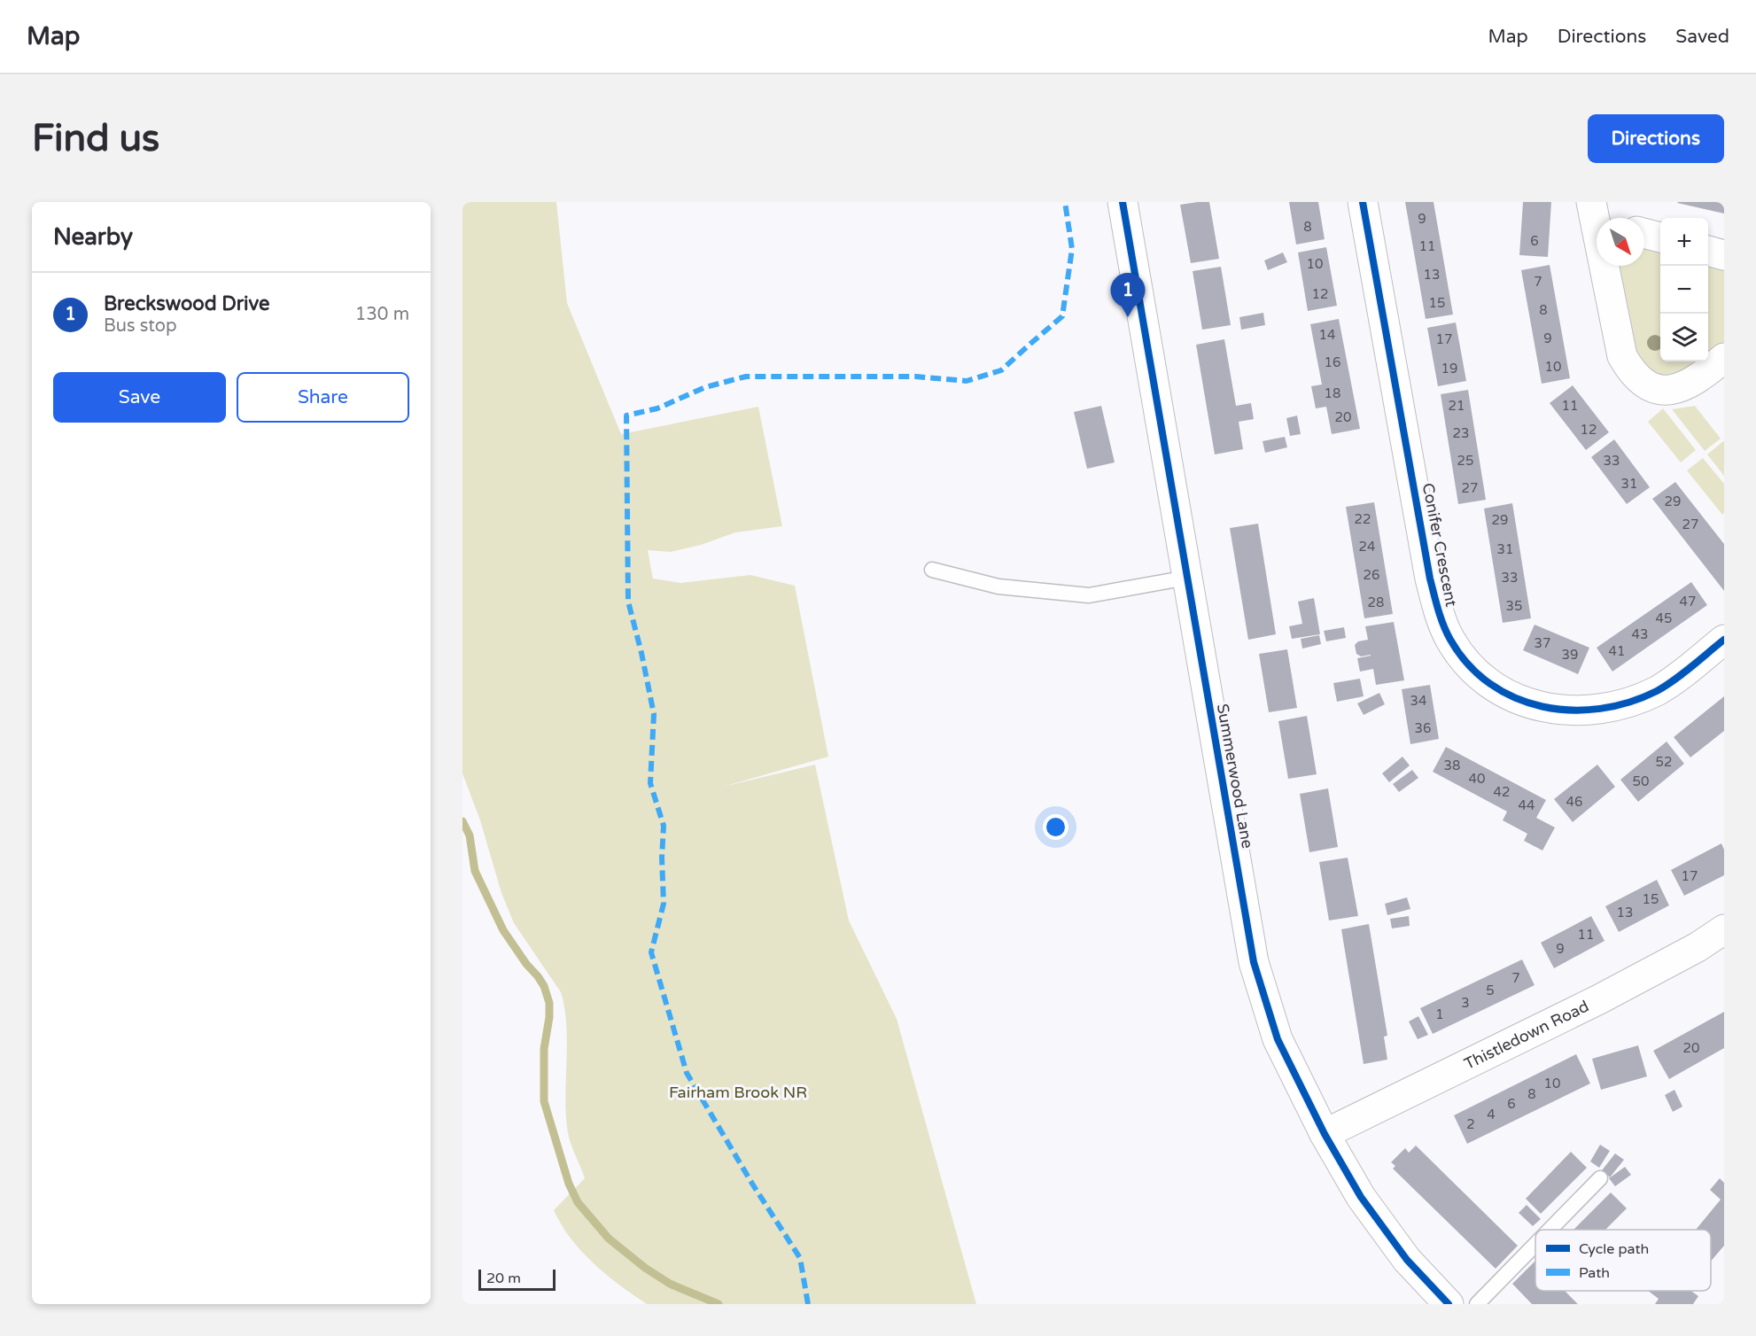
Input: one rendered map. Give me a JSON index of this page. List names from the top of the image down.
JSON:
{
  "streets": {
    "street": ["Conifer Crescent", "Summerwood Lane", "Thistledown Road"]
  },
  "crossings": [
    ["Summerwood Lane", "Thistledown Road"]
  ],
  "parks": ["Fairham Brook NR"],
  "house_numbers": [
    "9",
    "8",
    "6",
    "11",
    "10",
    "13",
    "7",
    "12",
    "15",
    "8",
    "14",
    "9",
    "17",
    "16",
    "10",
    "19",
    "18",
    "21",
    "11",
    "20",
    "12",
    "23",
    "25",
    "33",
    "31",
    "27",
    "29",
    "22",
    "29",
    "27",
    "24",
    "31",
    "26",
    "33",
    "47",
    "28",
    "35",
    "45",
    "43",
    "37",
    "41",
    "39",
    "34",
    "36",
    "52",
    "38",
    "40",
    "50",
    "42",
    "46",
    "44",
    "17",
    "15",
    "13",
    "11",
    "9",
    "7",
    "5",
    "3",
    "1",
    "20",
    "10",
    "8",
    "6",
    "4",
    "2"
  ],
  "legend": ["Cycle path", "Path"],
  "scale_bar": "20 m",
  "north": "bottom right",
  "page": {
    "header": "Map",
    "nav": ["Map", "Directions", "Saved"],
    "buttons": [
      "Directions",
      ["Save", "Share"]
    ],
    "title": "Find us",
    "heading": "Nearby",
    "map_buttons": ["+", "−"],
    "list": [
      {
        "mark": "1",
        "name": "Breckswood Drive",
        "note": "Bus stop",
        "value": "130 m"
      }
    ],
    "pins": "1",
    "scale": "20 m"
  }
}
